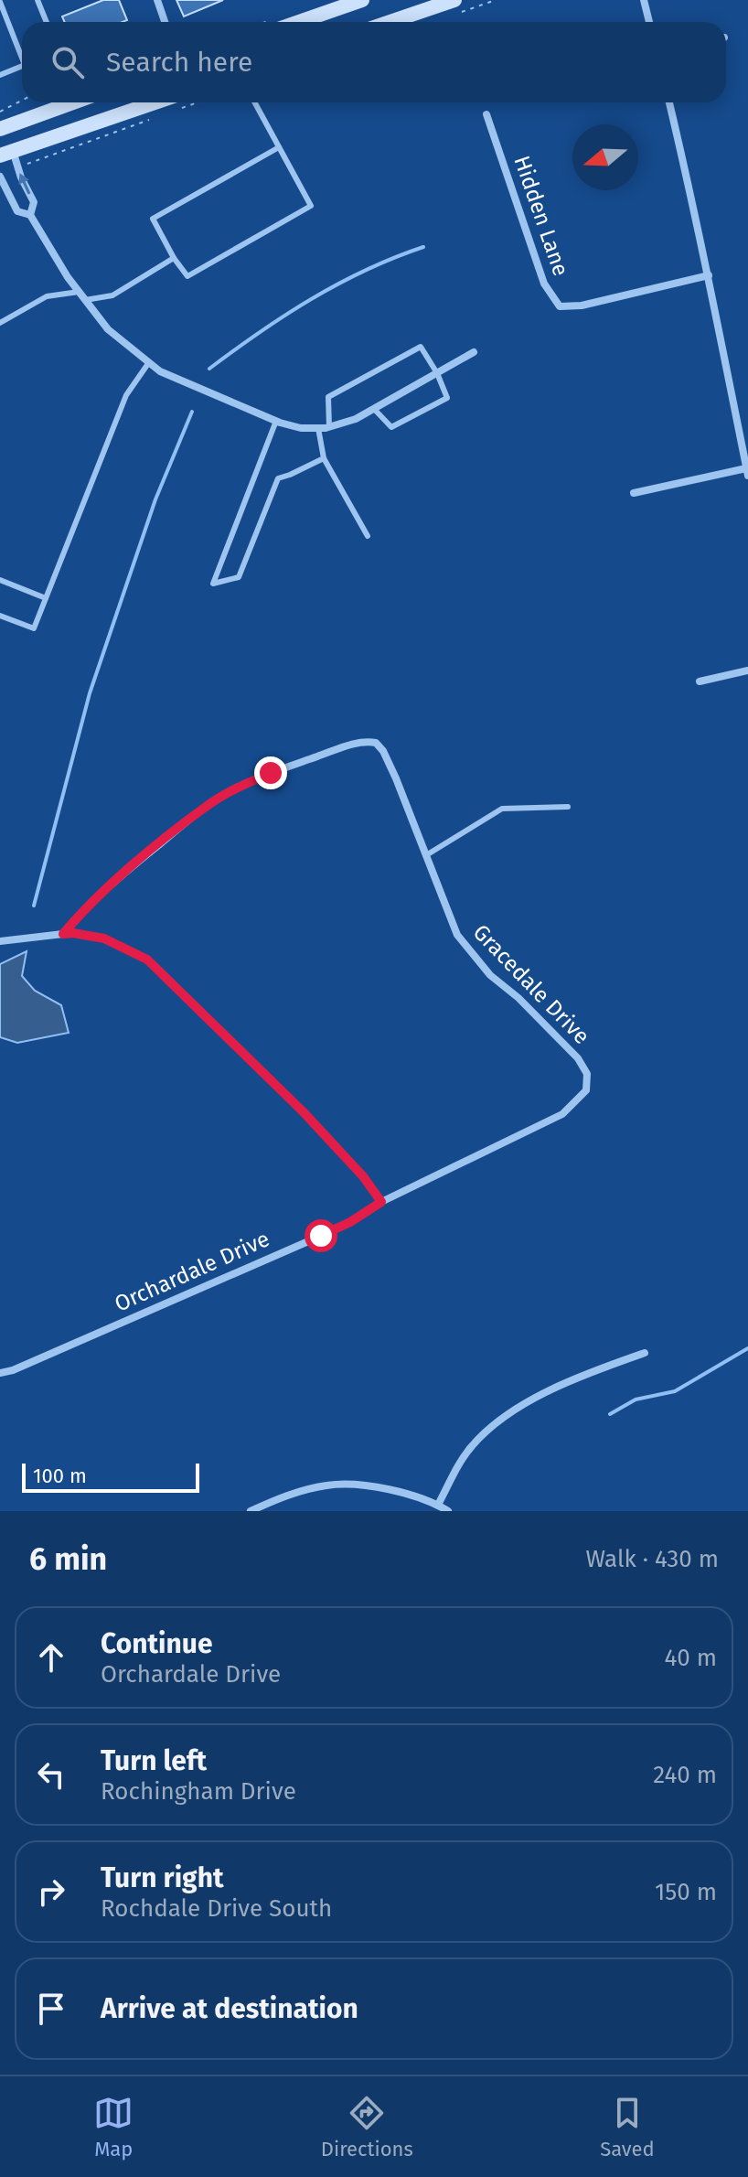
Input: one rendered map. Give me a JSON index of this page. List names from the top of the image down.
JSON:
{
  "streets": {
    "street": ["Hidden Lane", "Gracedale Drive", "Orchardale Drive"]
  },
  "crossings": [
    ["Gracedale Drive", "Orchardale Drive"]
  ],
  "scale_bar": "100 m",
  "north": "left",
  "page": {
    "search": "Search here",
    "scale": "100 m",
    "heading": ["6 min", "Walk · 430 m"],
    "list": [
      ["Continue", "Orchardale Drive", "40 m"],
      ["Turn left", "Rochingham Drive", "240 m"],
      ["Turn right", "Rochdale Drive South", "150 m"],
      "Arrive at destination"
    ],
    "nav": ["Map", "Directions", "Saved"]
  }
}
